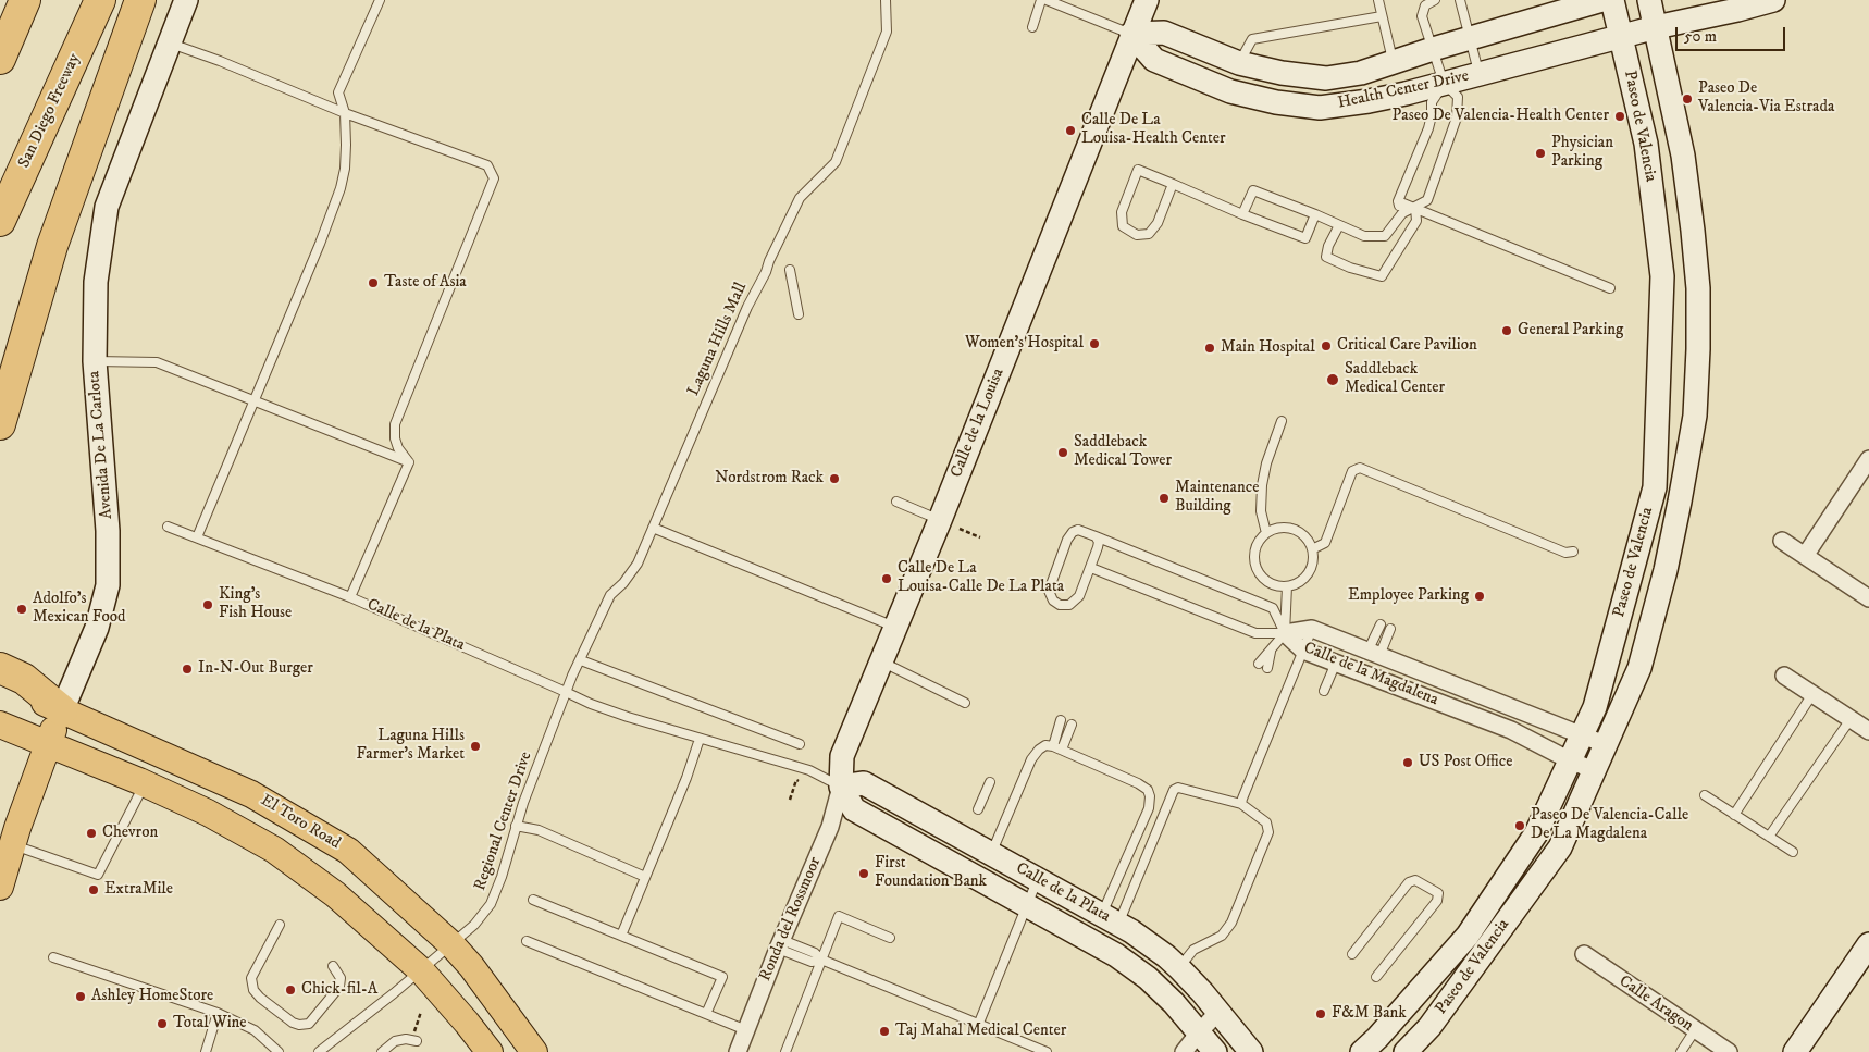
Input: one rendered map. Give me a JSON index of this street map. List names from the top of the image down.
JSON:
{
  "streets": {
    "highway": ["San Diego Freeway"],
    "main road": ["Avenida De La Carlota", "El Toro Road"],
    "street": [
      "Health Center Drive",
      "Paseo de Valencia",
      "Calle de la Louisa",
      "Calle de la Plata",
      "Calle de la Magdalena",
      "Ronda del Rossmoor",
      "Calle Aragon"
    ],
    "lane": ["Laguna Hills Mall", "Regional Center Drive"]
  },
  "crossings": [
    ["Health Center Drive", "Paseo de Valencia"],
    ["Health Center Drive", "Calle de la Louisa"],
    ["Paseo de Valencia", "Calle de la Magdalena"],
    ["Laguna Hills Mall", "Calle de la Plata"],
    ["Laguna Hills Mall", "Regional Center Drive"],
    ["Calle de la Louisa", "Calle de la Plata"],
    ["Calle de la Louisa", "Ronda del Rossmoor"],
    ["Avenida De La Carlota", "El Toro Road"],
    ["Calle de la Plata", "Regional Center Drive"],
    ["Calle de la Plata", "Ronda del Rossmoor"],
    ["Regional Center Drive", "El Toro Road"]
  ],
  "places": [
    "Paseo De Valencia-Via Estrada",
    "Paseo De Valencia-Health Center",
    "Calle De La Louisa-Health Center",
    "Physician Parking",
    "Taste of Asia",
    "General Parking",
    "Women's Hospital",
    "Critical Care Pavilion",
    "Main Hospital",
    "Saddleback Medical Center",
    "Saddleback Medical Tower",
    "Nordstrom Rack",
    "Maintenance Building",
    "Calle De La Louisa-Calle De La Plata",
    "Employee Parking",
    "King's Fish House",
    "Adolfo's Mexican Food",
    "In-N-Out Burger",
    "Laguna Hills Farmer's Market",
    "US Post Office",
    "Paseo De Valencia-Calle De La Magdalena",
    "Chevron",
    "First Foundation Bank",
    "ExtraMile",
    "Chick-fil-A",
    "Ashley HomeStore",
    "F&M Bank",
    "Total Wine",
    "Taj Mahal Medical Center"
  ],
  "scale_bar": "50 m"
}
